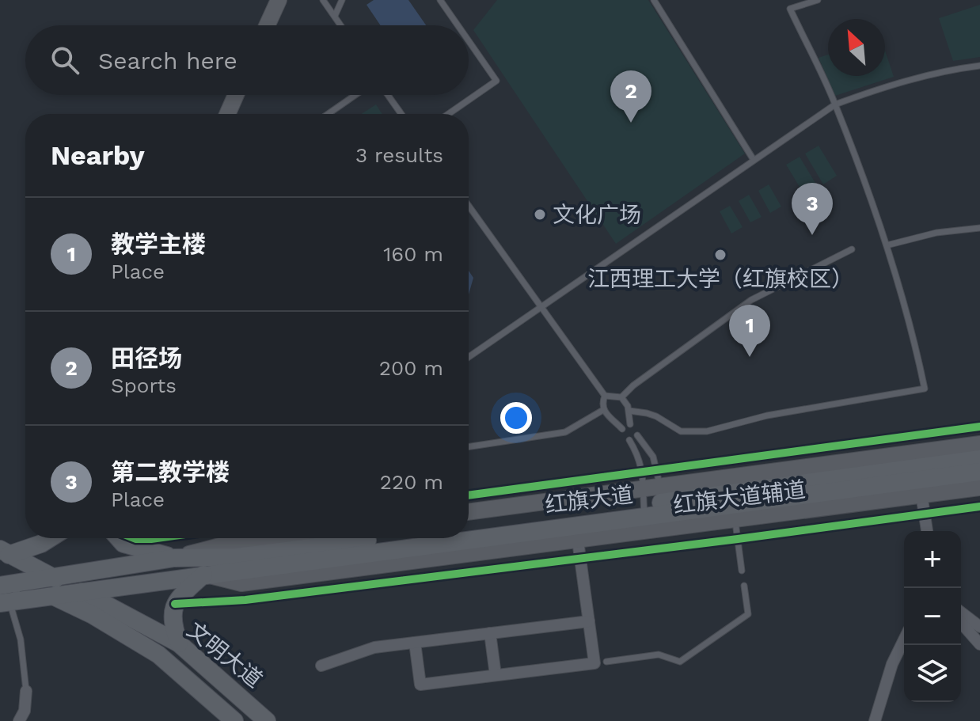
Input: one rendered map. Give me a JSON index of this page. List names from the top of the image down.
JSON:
{
  "streets": {
    "main road": ["红旗大道辅道", "红旗大道", "文明大道"]
  },
  "crossings": [
    ["红旗大道辅道", "红旗大道"],
    ["红旗大道", "文明大道"]
  ],
  "places": ["文化广场", "江西理工大学（红旗校区）"],
  "north": "top left",
  "page": {
    "search": "Search here",
    "pins": ["2", "3", "1"],
    "heading": ["Nearby", "3 results"],
    "list": [
      {
        "mark": "1",
        "name": "教学主楼",
        "note": "Place",
        "value": "160 m"
      },
      {
        "mark": "2",
        "name": "田径场",
        "note": "Sports",
        "value": "200 m"
      },
      {
        "mark": "3",
        "name": "第二教学楼",
        "note": "Place",
        "value": "220 m"
      }
    ],
    "map_buttons": ["+", "−"]
  }
}
